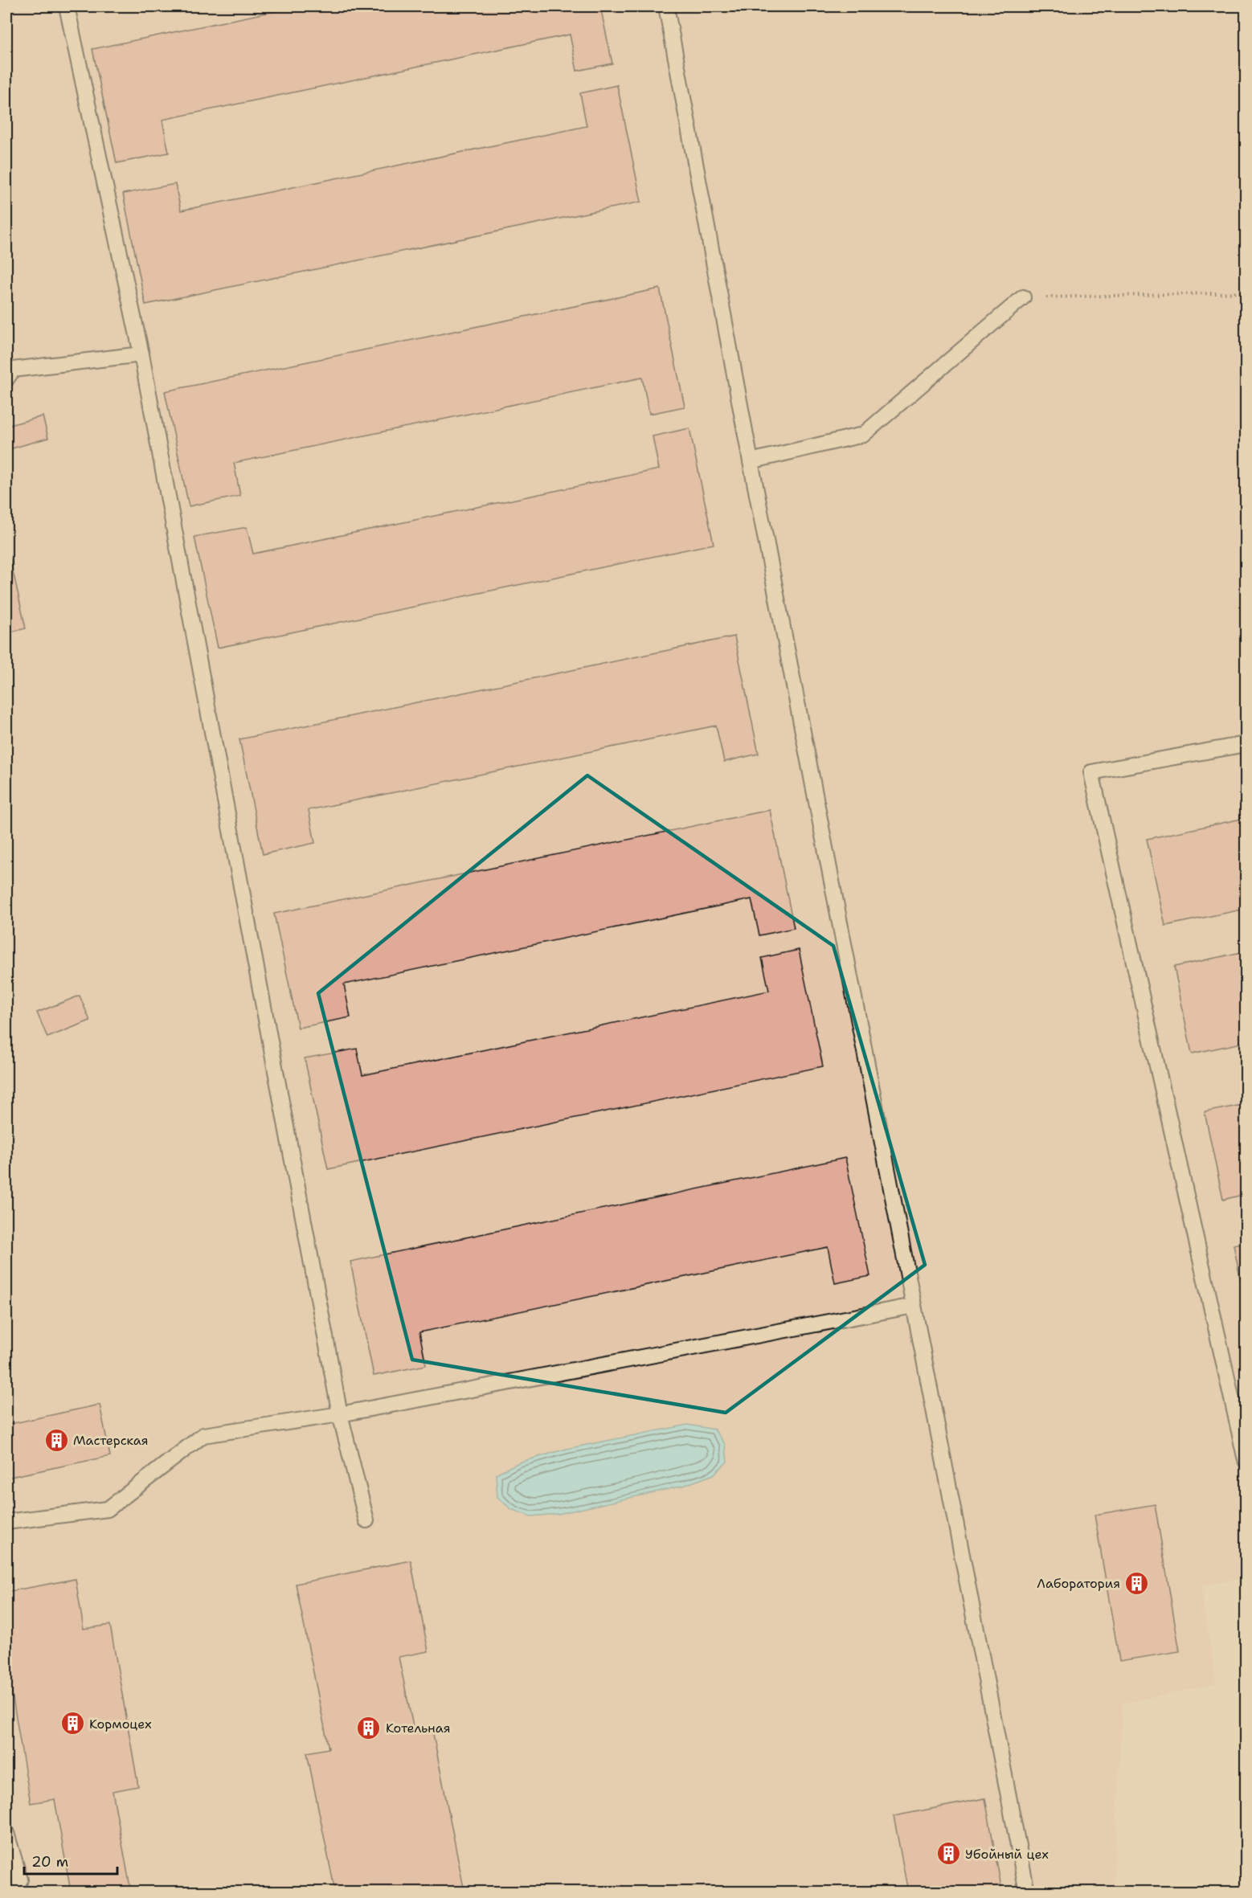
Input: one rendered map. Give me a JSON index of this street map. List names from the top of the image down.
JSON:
{
  "places": {
    "building": [
      "Мастерская",
      "Лаборатория",
      "Кормоцех",
      "Котельная",
      "Убойный цех"
    ]
  },
  "scale_bar": "20 m"
}
